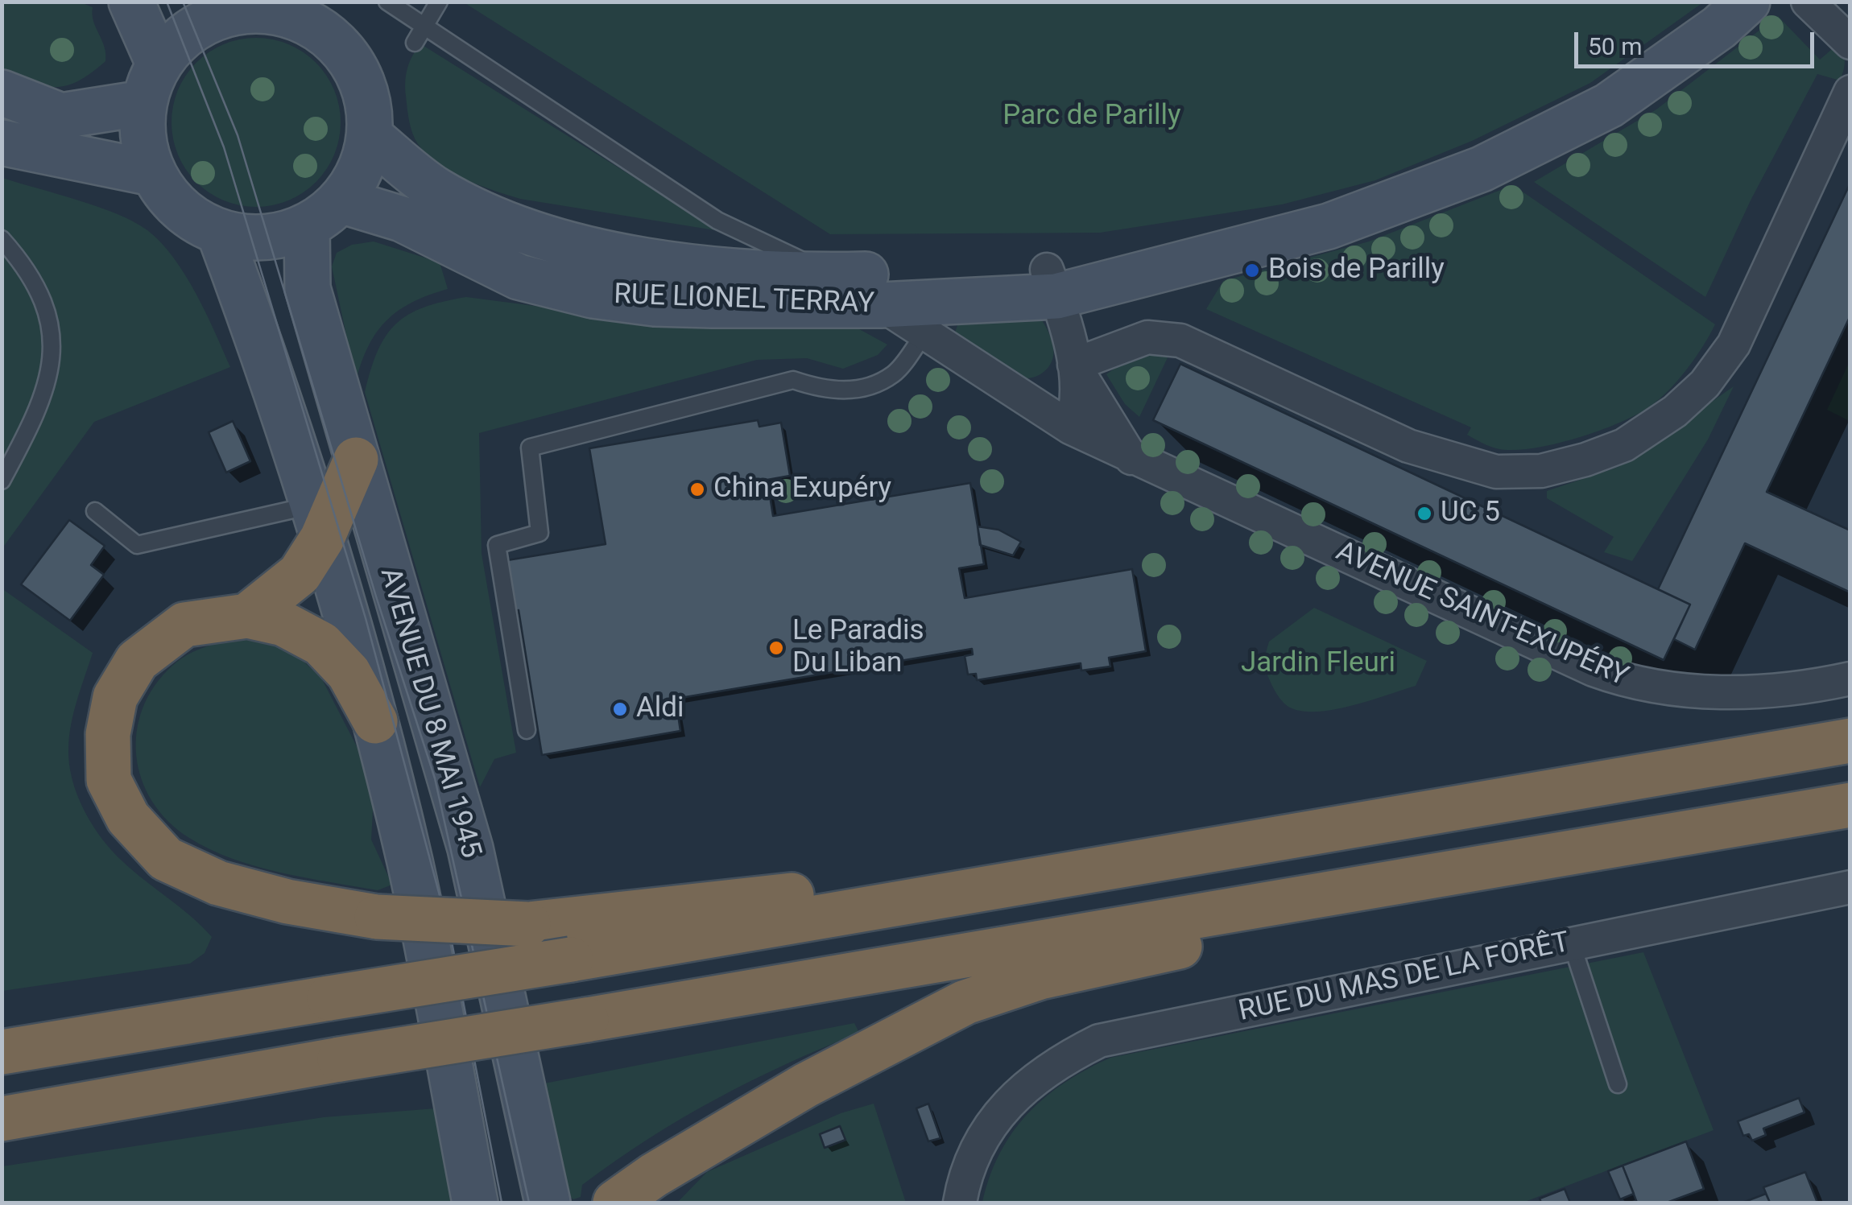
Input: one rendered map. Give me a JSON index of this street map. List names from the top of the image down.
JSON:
{
  "streets": {
    "main road": ["RUE LIONEL TERRAY", "AVENUE DU 8 MAI 1945"],
    "street": ["AVENUE SAINT-EXUPÉRY", "RUE DU MAS DE LA FORÊT"]
  },
  "crossings": [
    ["RUE LIONEL TERRAY", "AVENUE SAINT-EXUPÉRY"],
    ["RUE LIONEL TERRAY", "AVENUE DU 8 MAI 1945"]
  ],
  "parks": ["Parc de Parilly", "Jardin Fleuri"],
  "places": [
    "Bois de Parilly",
    "China Exupéry",
    "UC 5",
    "Le Paradis Du Liban",
    "Aldi"
  ],
  "scale_bar": "50 m"
}
